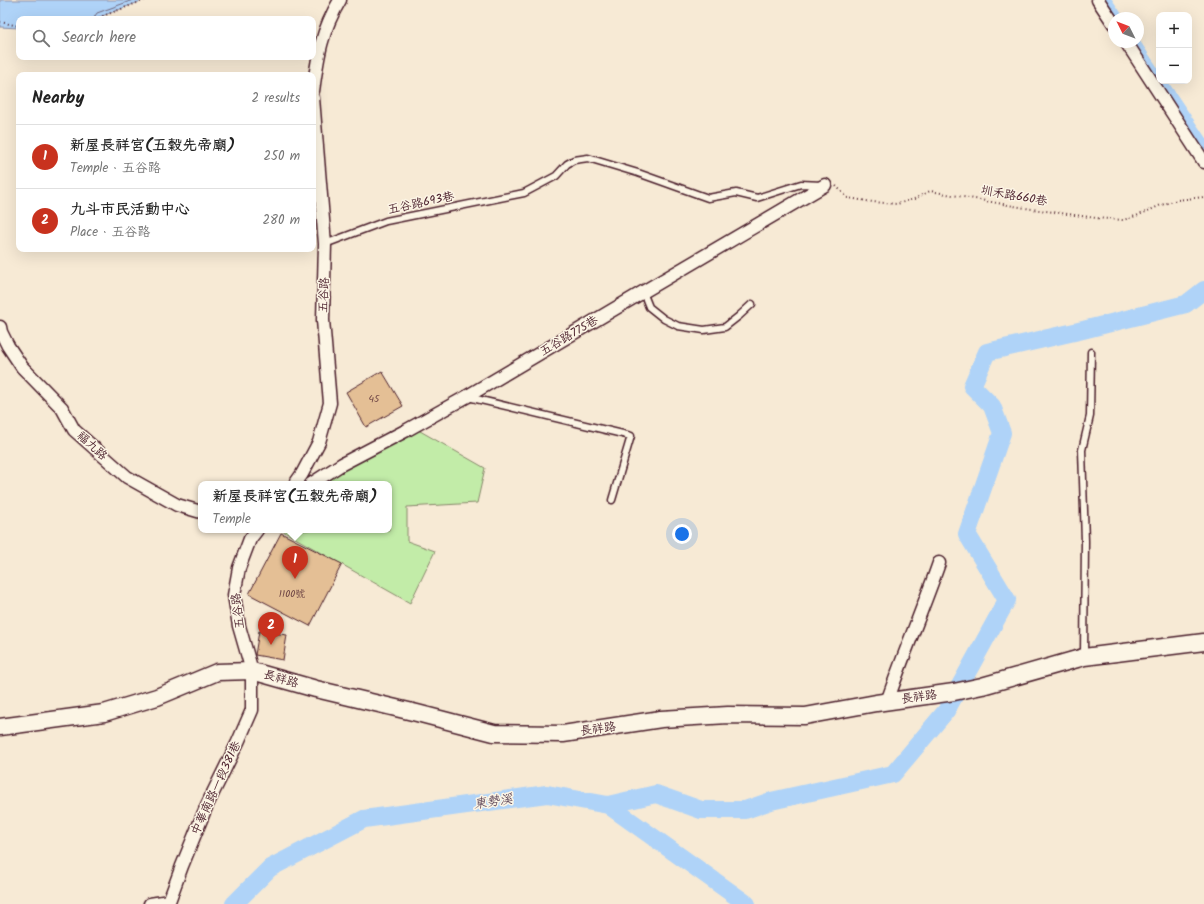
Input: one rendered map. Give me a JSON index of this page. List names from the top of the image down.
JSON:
{
  "streets": {
    "street": [
      "五谷路",
      "五谷路775巷",
      "福九路",
      "長祥路",
      "中華南路一段381巷"
    ],
    "lane": ["五谷路693巷"],
    "path": ["圳禾路660巷"]
  },
  "crossings": [
    ["圳禾路660巷", "五谷路693巷"],
    ["圳禾路660巷", "五谷路775巷"],
    ["五谷路693巷", "五谷路"],
    ["五谷路693巷", "五谷路775巷"],
    ["五谷路", "長祥路"],
    ["五谷路", "中華南路一段381巷"],
    ["長祥路", "中華南路一段381巷"]
  ],
  "water": ["東勢溪"],
  "house_numbers": ["45", "1100號"],
  "north": "top left",
  "page": {
    "map_buttons": ["+", "−"],
    "search": "Search here",
    "heading": ["Nearby", "2 results"],
    "list": [
      {
        "mark": "1",
        "name": "新屋長祥宮(五穀先帝廟)",
        "note": "Temple · 五谷路",
        "value": "250 m"
      },
      {
        "mark": "2",
        "name": "九斗市民活動中心",
        "note": "Place · 五谷路",
        "value": "280 m"
      }
    ],
    "popup": ["新屋長祥宮(五穀先帝廟)", "Temple"],
    "pins": ["1", "2"]
  }
}
